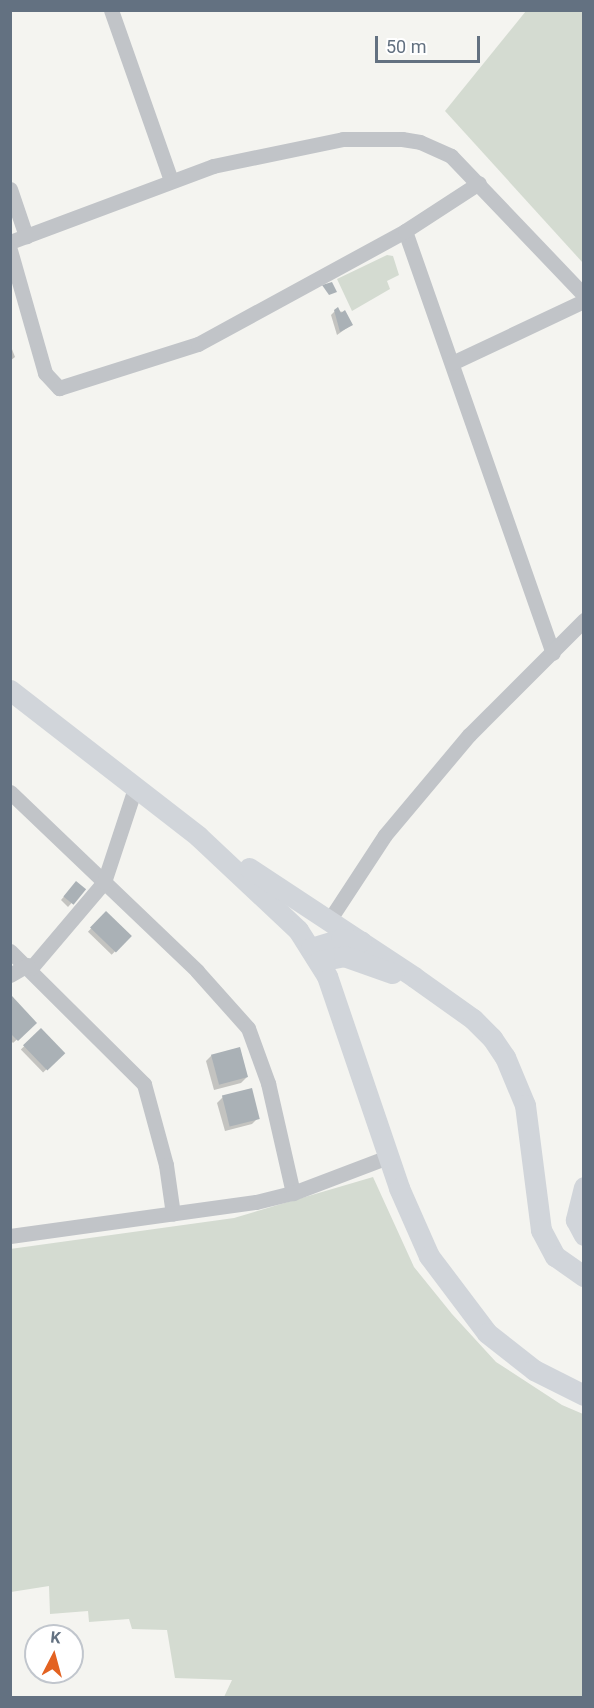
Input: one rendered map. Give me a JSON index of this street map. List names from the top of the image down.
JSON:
{
  "scale_bar": "50 m",
  "north": "top"
}
